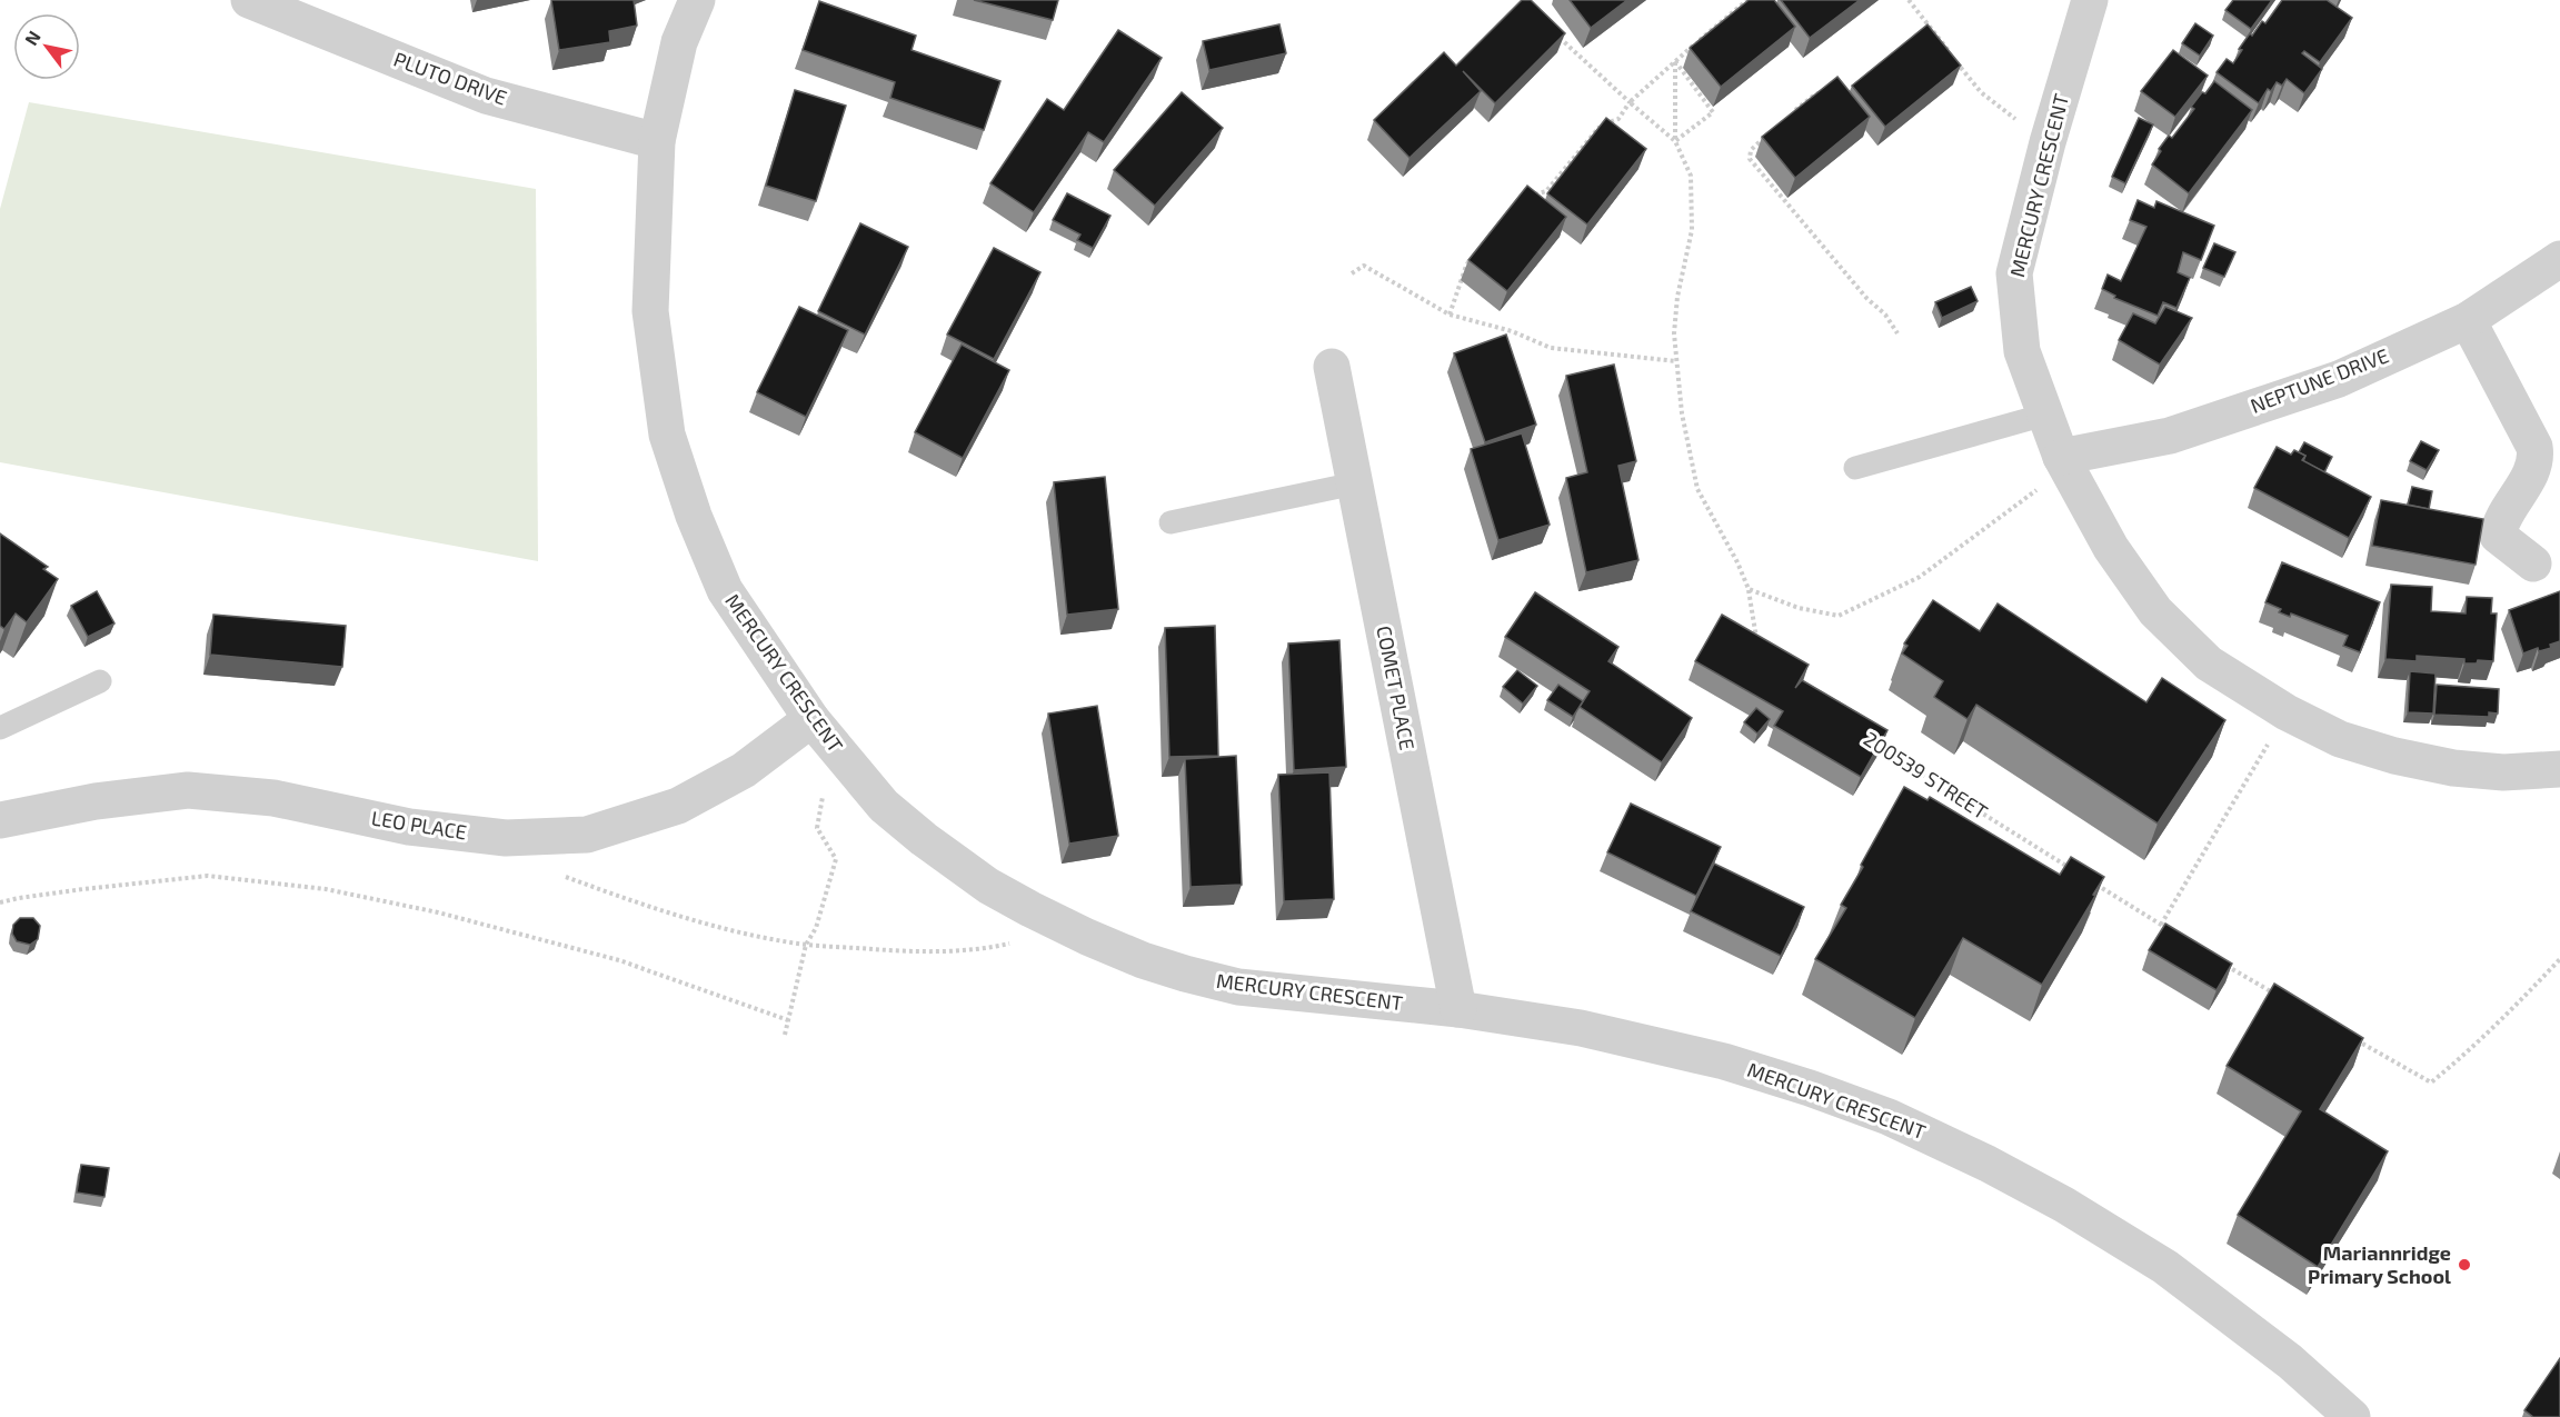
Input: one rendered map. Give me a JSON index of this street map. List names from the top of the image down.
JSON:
{
  "streets": {
    "street": [
      "PLUTO DRIVE",
      "MERCURY CRESCENT",
      "NEPTUNE DRIVE",
      "COMET PLACE",
      "LEO PLACE"
    ],
    "path": ["200539 STREET"]
  },
  "crossings": [
    ["PLUTO DRIVE", "MERCURY CRESCENT"],
    ["MERCURY CRESCENT", "NEPTUNE DRIVE"],
    ["MERCURY CRESCENT", "COMET PLACE"],
    ["MERCURY CRESCENT", "LEO PLACE"]
  ],
  "places": ["Mariannridge Primary School"],
  "north": "top left"
}
